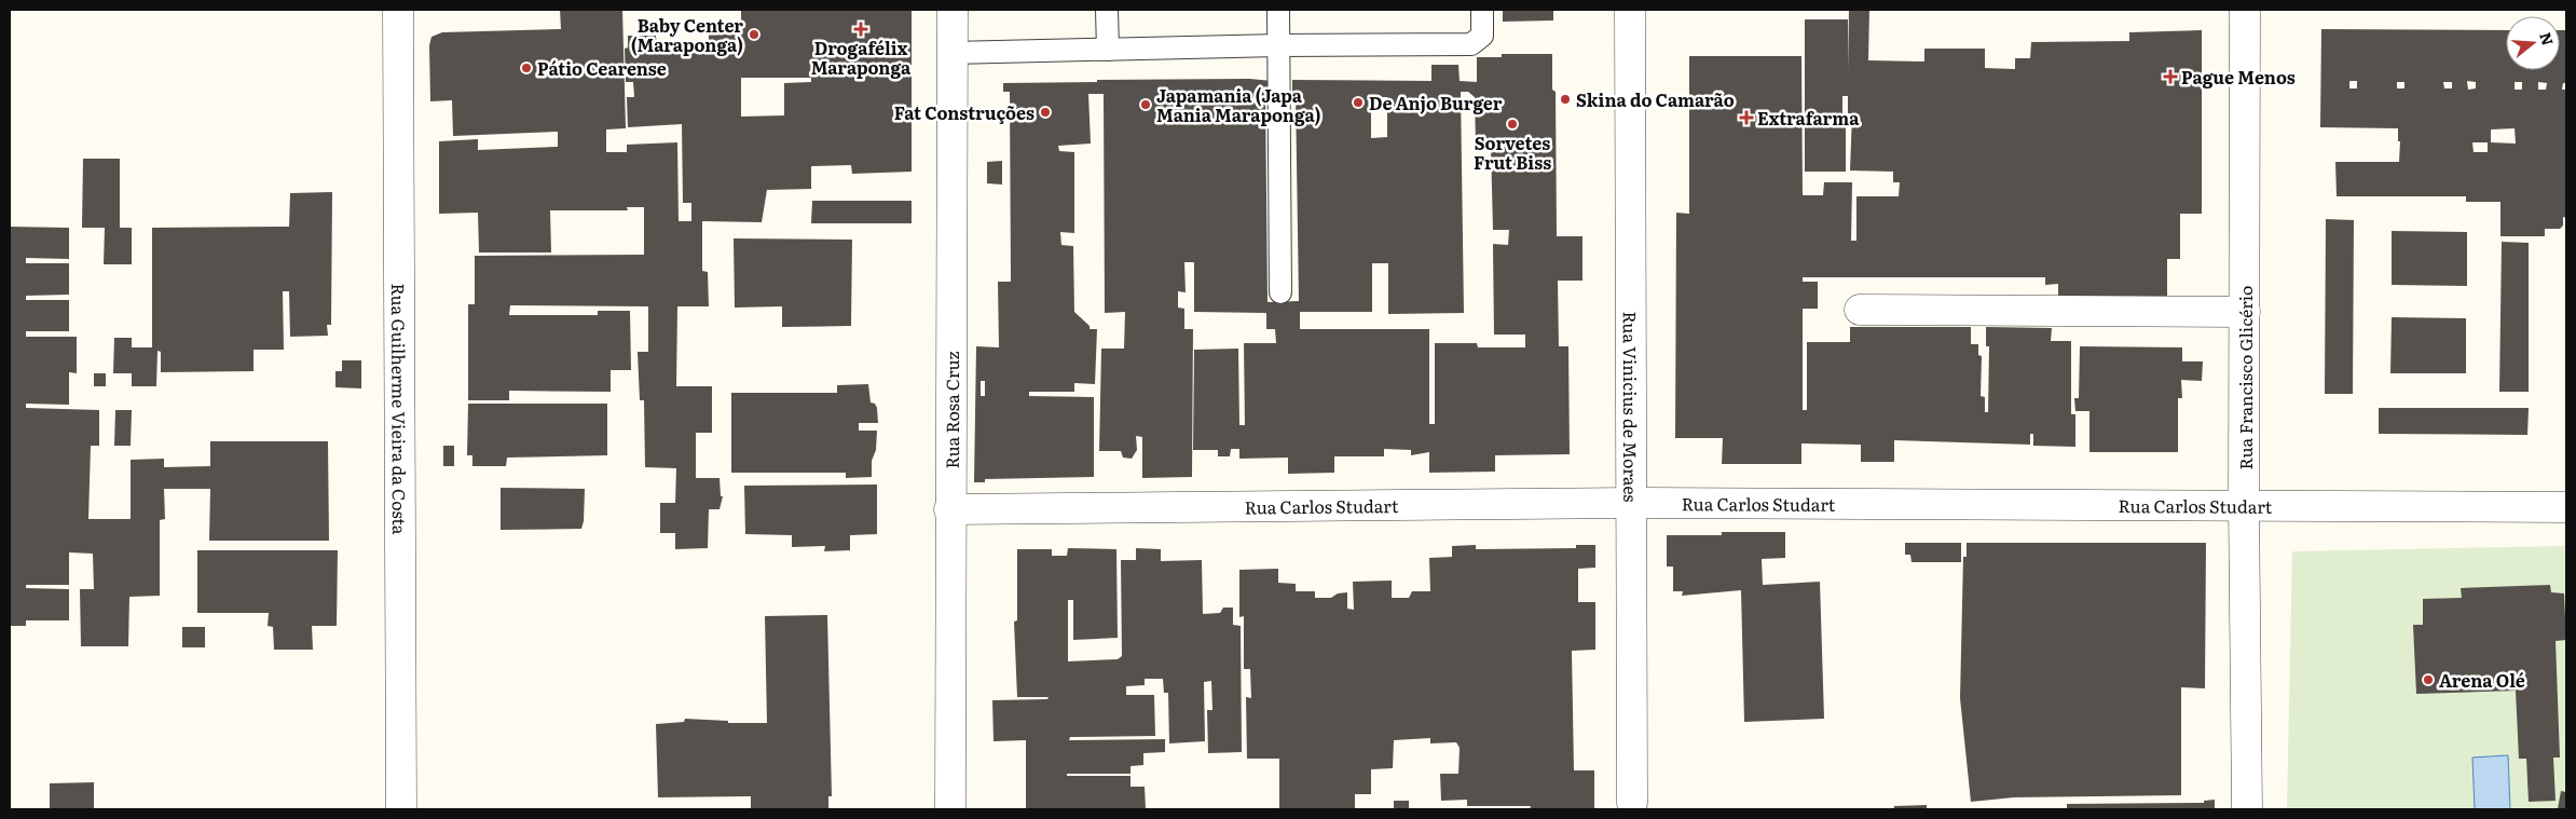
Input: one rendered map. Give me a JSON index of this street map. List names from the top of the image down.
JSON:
{
  "streets": {
    "street": [
      "Rua Francisco Glicério",
      "Rua Vinicius de Moraes",
      "Rua Rosa Cruz",
      "Rua Guilherme Vieira da Costa",
      "Rua Carlos Studart"
    ]
  },
  "crossings": [
    ["Rua Francisco Glicério", "Rua Carlos Studart"],
    ["Rua Vinicius de Moraes", "Rua Carlos Studart"],
    ["Rua Rosa Cruz", "Rua Carlos Studart"]
  ],
  "places": {
    "health": ["Drogafélix Maraponga", "Pague Menos", "Extrafarma"],
    "other": [
      "Baby Center (Maraponga)",
      "Pátio Cearense",
      "Skina do Camarão",
      "De Anjo Burger",
      "Japamania (Japa Mania Maraponga)",
      "Fat Construções",
      "Sorvetes Frut Biss",
      "Arena Olé"
    ]
  },
  "north": "right"
}
